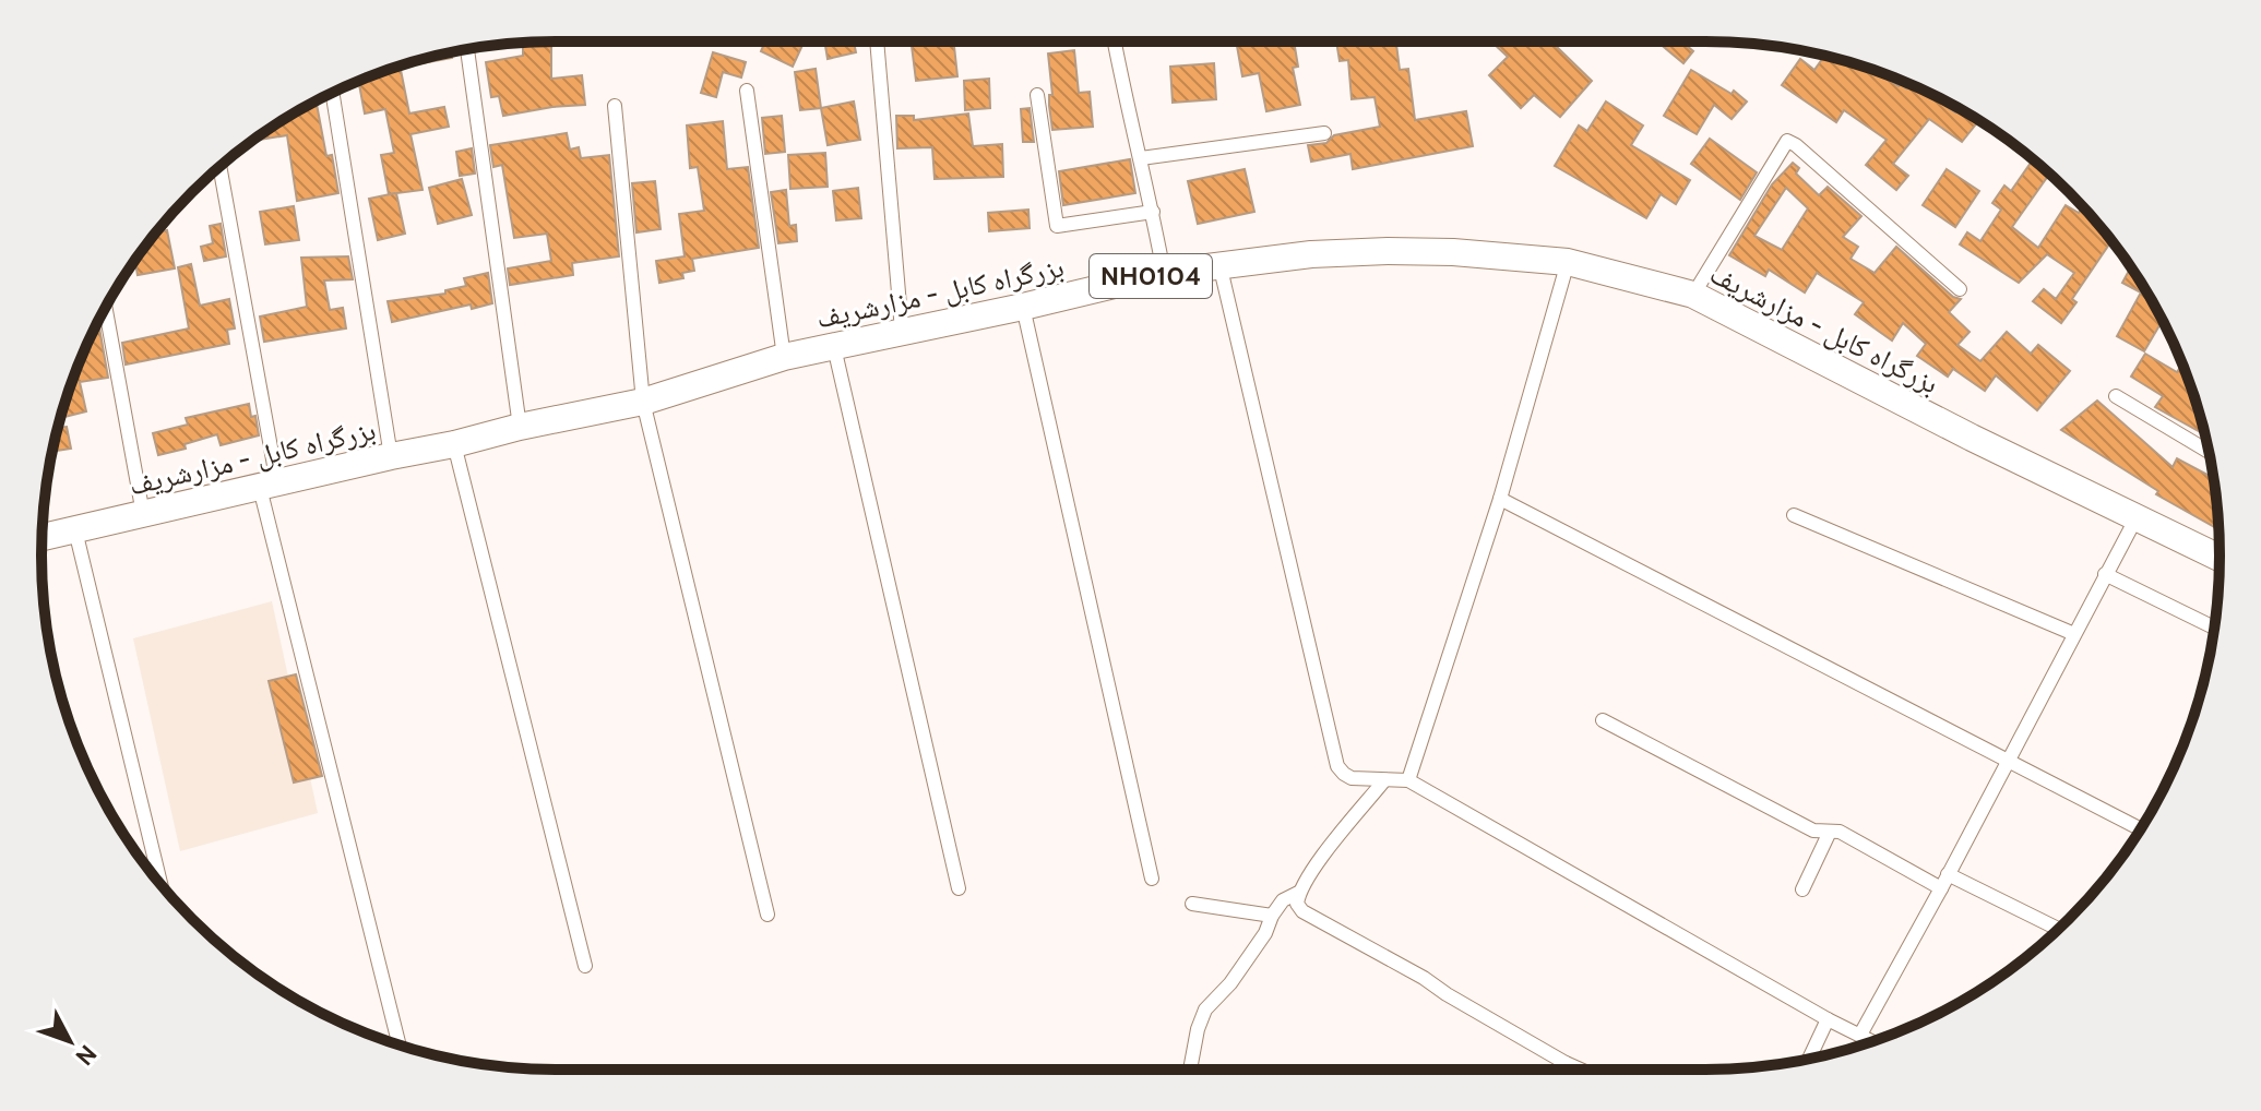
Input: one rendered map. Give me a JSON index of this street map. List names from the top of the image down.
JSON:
{
  "streets": {
    "highway": ["NH0104", "بزرگراه کابل - مزارشریف"]
  },
  "north": "bottom right"
}
